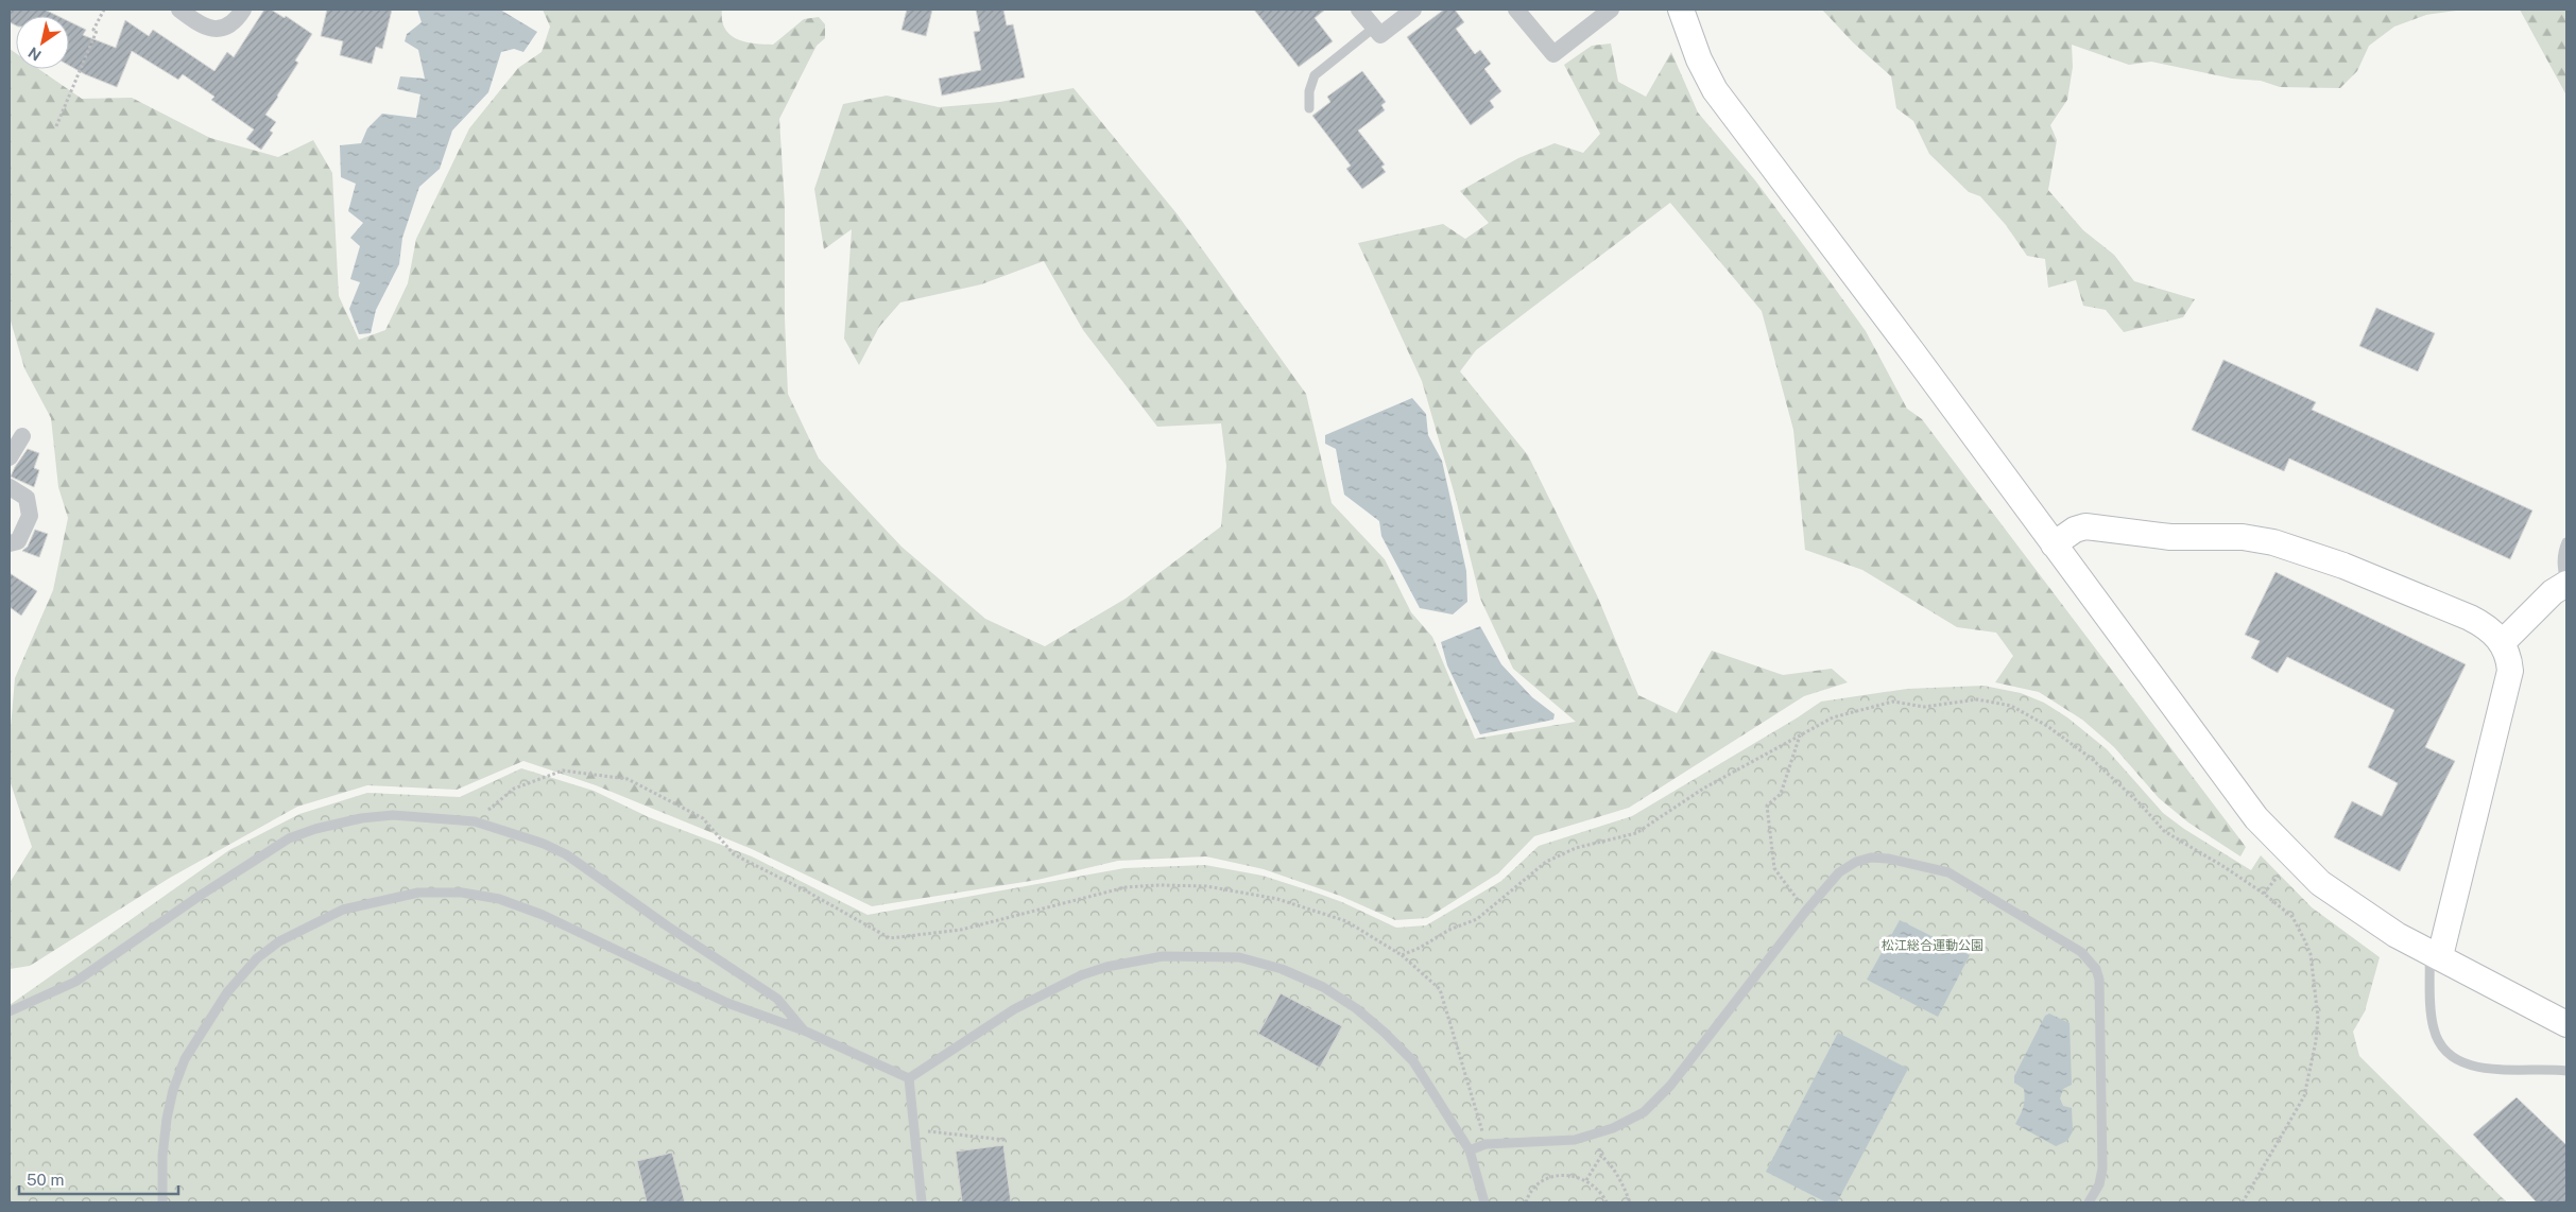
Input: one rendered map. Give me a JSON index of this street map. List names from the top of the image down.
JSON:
{
  "parks": ["松江総合運動公園"],
  "scale_bar": "50 m",
  "north": "bottom left"
}
